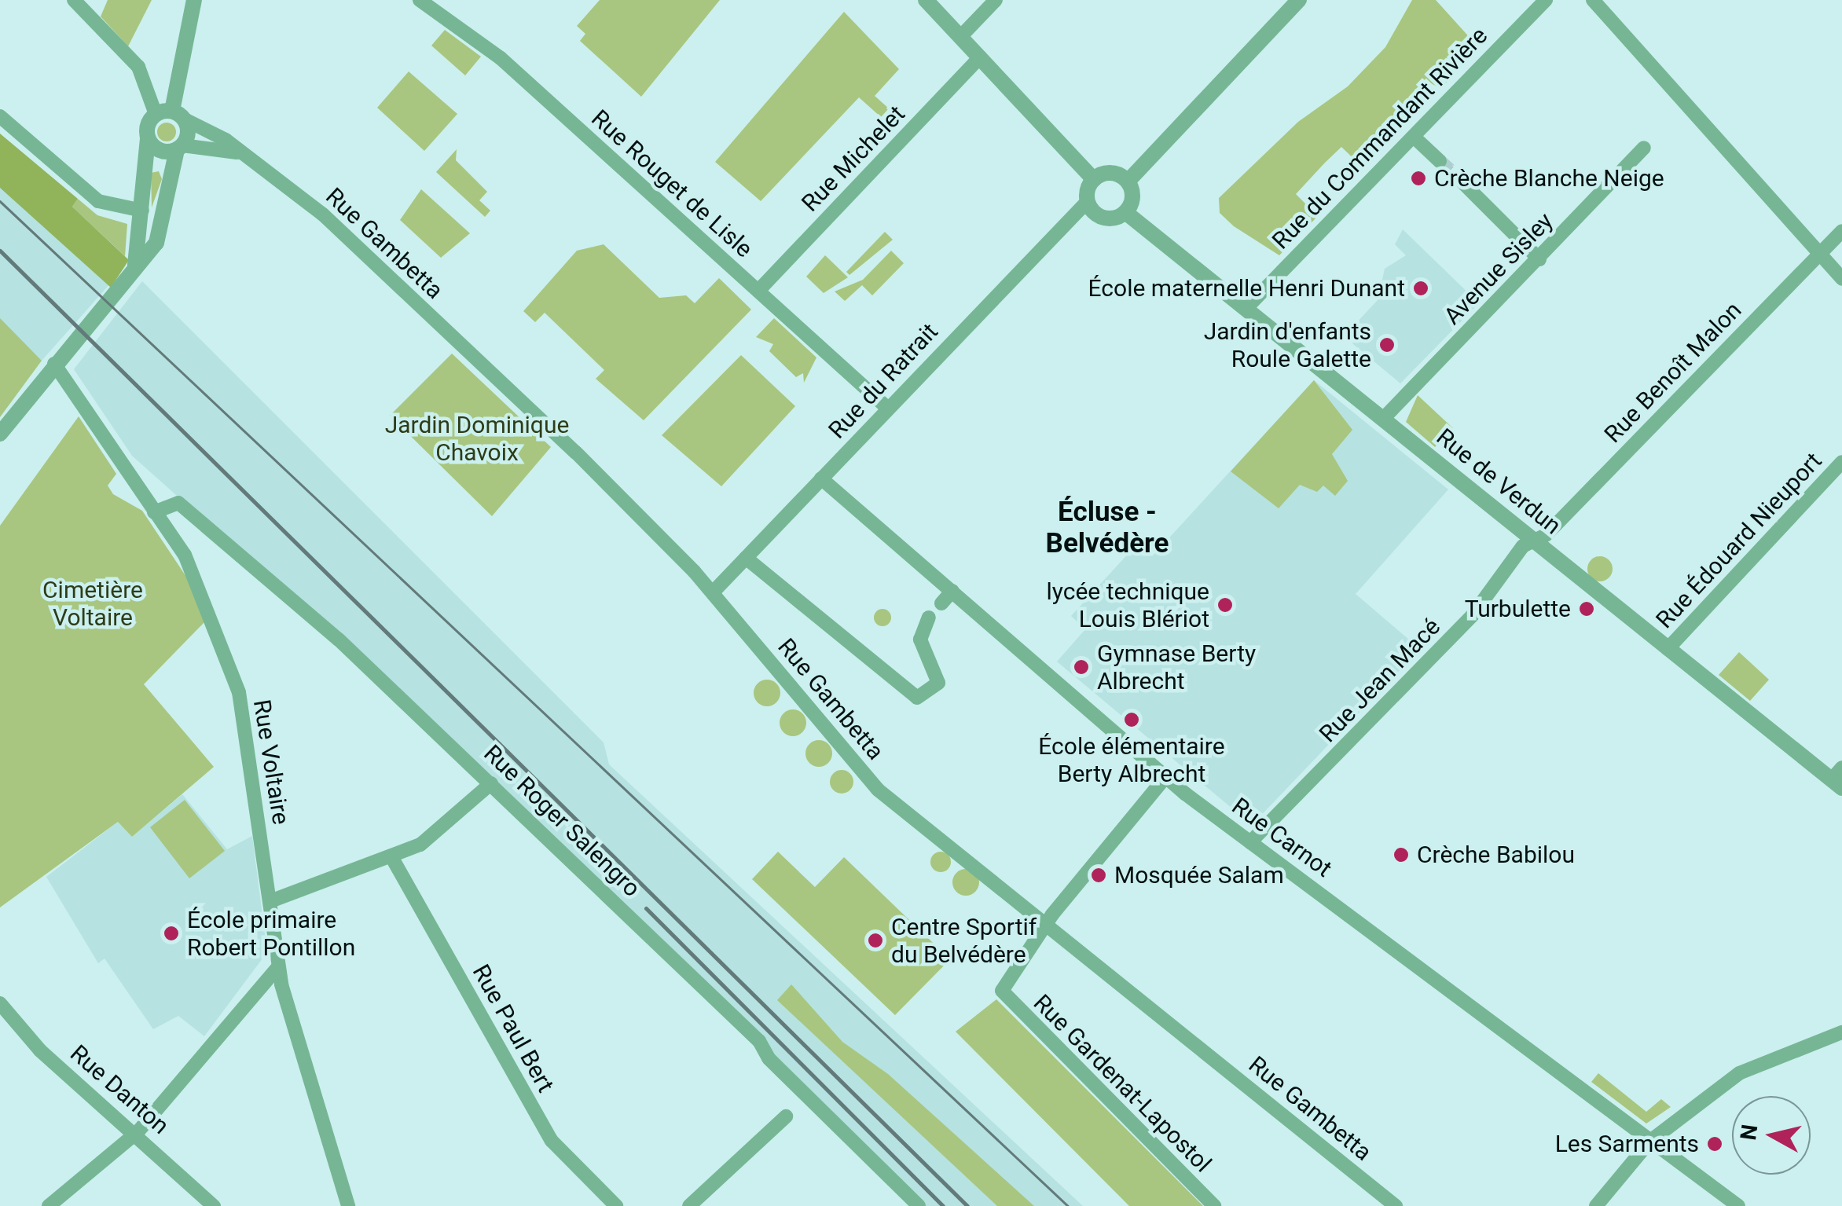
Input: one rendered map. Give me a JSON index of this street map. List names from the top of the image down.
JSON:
{
  "streets": {
    "street": [
      "Rue du Commandant Rivière",
      "Rue Michelet",
      "Rue Rouget de Lisle",
      "Rue Gambetta",
      "Avenue Sisley",
      "Rue Benoît Malon",
      "Rue du Ratrait",
      "Rue de Verdun",
      "Rue Édouard Nieuport",
      "Rue Jean Macé",
      "Rue Voltaire",
      "Rue Roger Salengro",
      "Rue Carnot",
      "Rue Paul Bert",
      "Rue Gardenat-Lapostol",
      "Rue Danton"
    ]
  },
  "crossings": [
    ["Rue du Commandant Rivière", "Rue de Verdun"],
    ["Rue Michelet", "Rue Rouget de Lisle"],
    ["Rue Rouget de Lisle", "Rue du Ratrait"],
    ["Rue Gambetta", "Rue du Ratrait"],
    ["Rue Gambetta", "Rue Gardenat-Lapostol"],
    ["Avenue Sisley", "Rue de Verdun"],
    ["Rue Benoît Malon", "Rue de Verdun"],
    ["Rue Benoît Malon", "Rue Jean Macé"],
    ["Rue du Ratrait", "Rue de Verdun"],
    ["Rue du Ratrait", "Rue Carnot"],
    ["Rue de Verdun", "Rue Édouard Nieuport"],
    ["Rue de Verdun", "Rue Jean Macé"],
    ["Rue Jean Macé", "Rue Carnot"],
    ["Rue Voltaire", "Rue Roger Salengro"]
  ],
  "districts": ["Écluse - Belvédère"],
  "parks": ["Jardin Dominique Chavoix", "Cimetière Voltaire"],
  "places": [
    "Crèche Blanche Neige",
    "École maternelle Henri Dunant",
    "Jardin d'enfants Roule Galette",
    "lycée technique Louis Blériot",
    "Turbulette",
    "Gymnase Berty Albrecht",
    "École élémentaire Berty Albrecht",
    "Crèche Babilou",
    "Mosquée Salam",
    "École primaire Robert Pontillon",
    "Centre Sportif du Belvédère",
    "Les Sarments"
  ],
  "north": "left"
}
